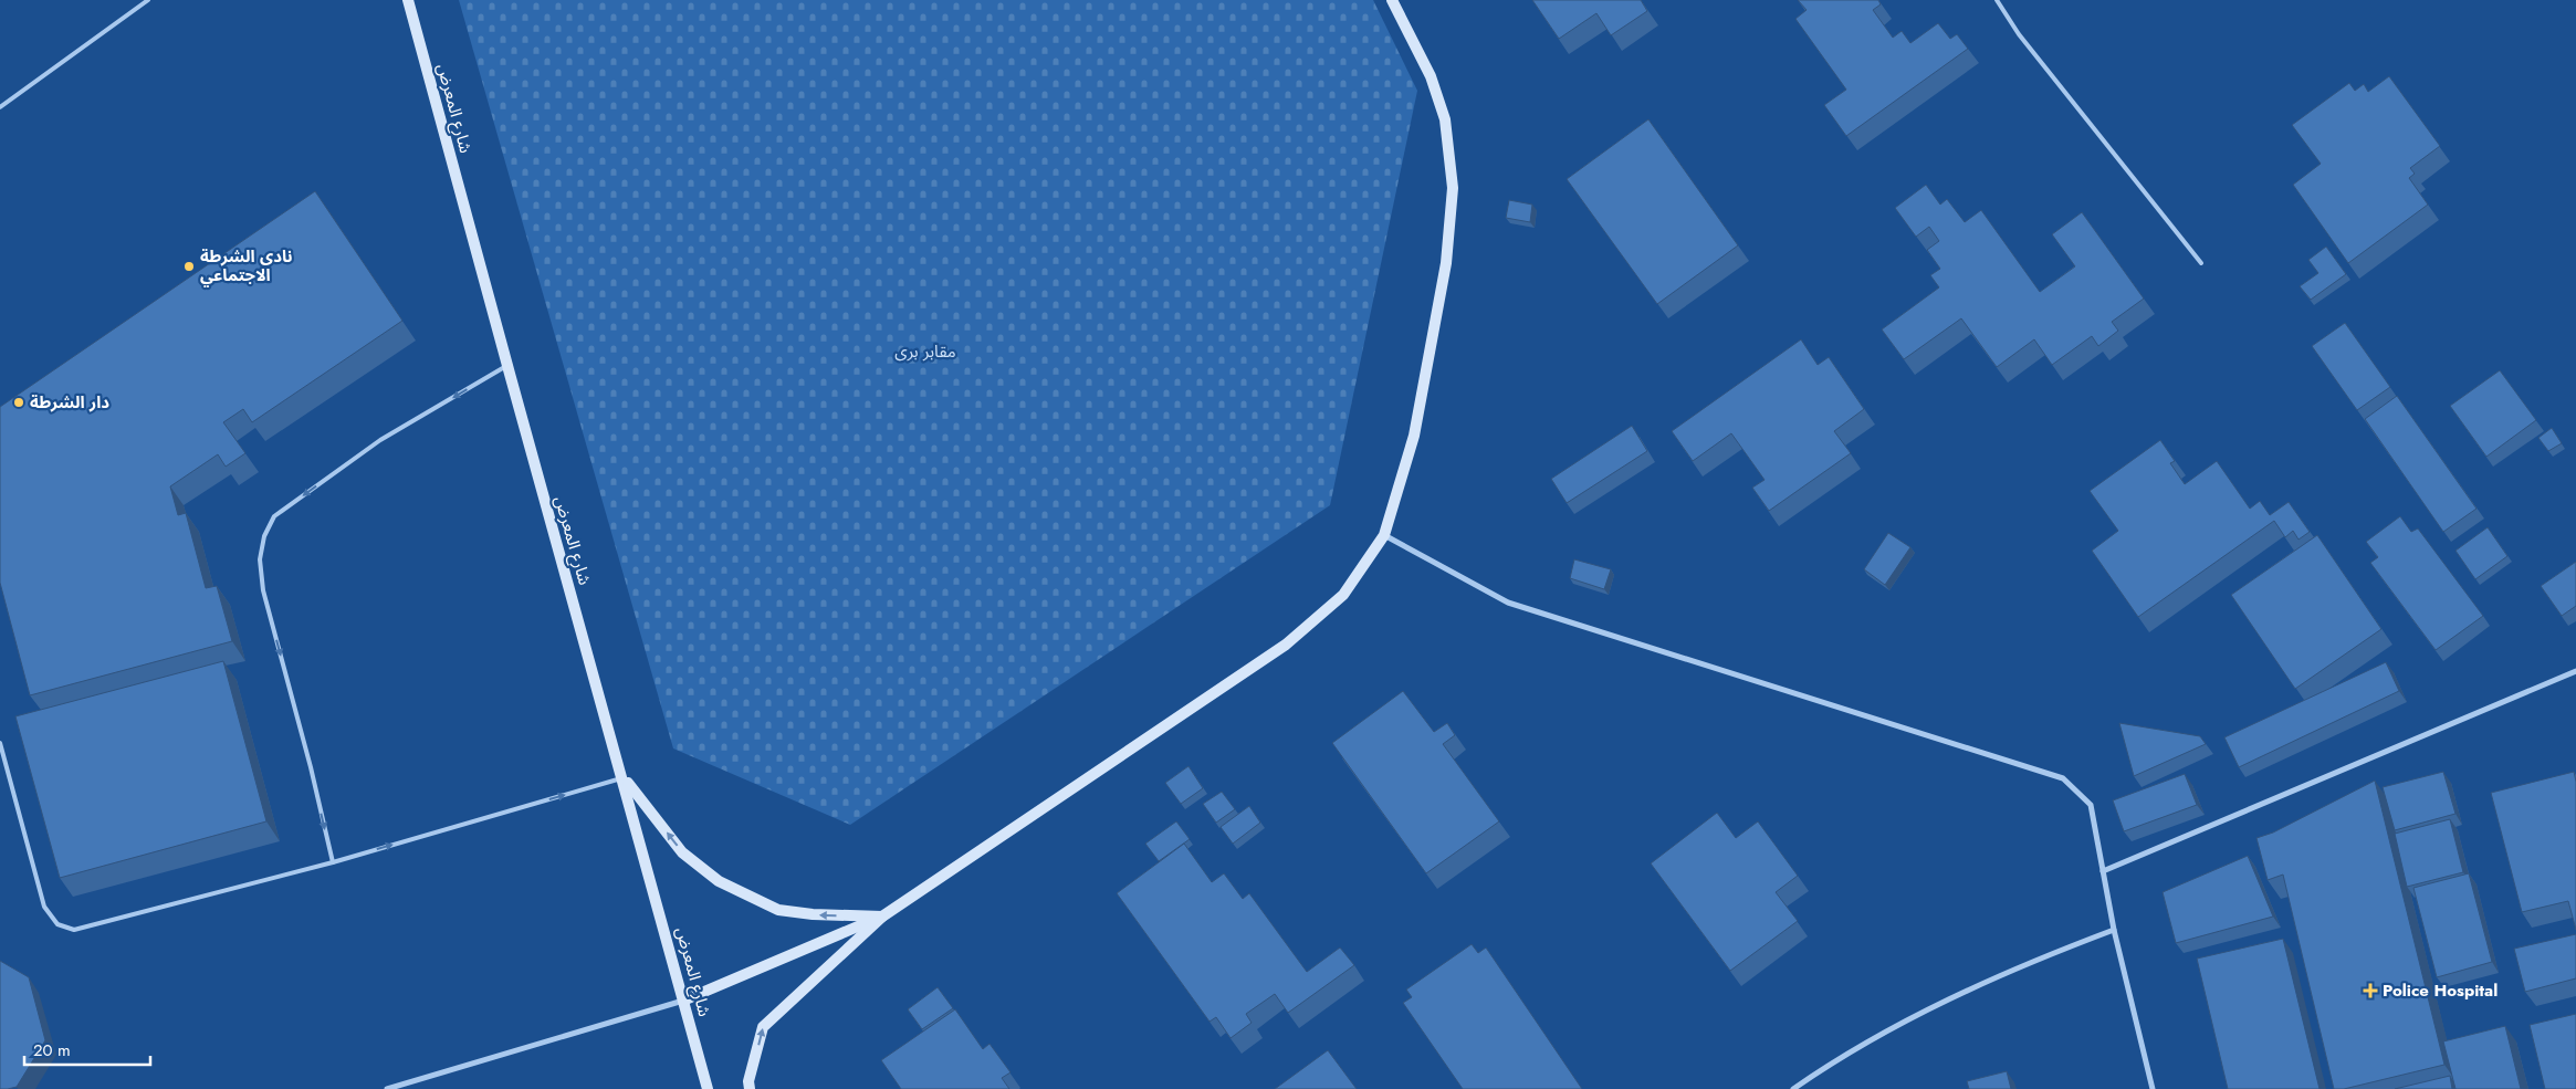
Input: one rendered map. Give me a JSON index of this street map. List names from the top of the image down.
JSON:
{
  "streets": {
    "main road": ["شارع المعرض"]
  },
  "parks": ["مقابر برى"],
  "places": {
    "other": ["نادي الشرطة الاجتماعي", "دار الشرطة"],
    "health": ["Police Hospital"]
  },
  "scale_bar": "20 m"
}
